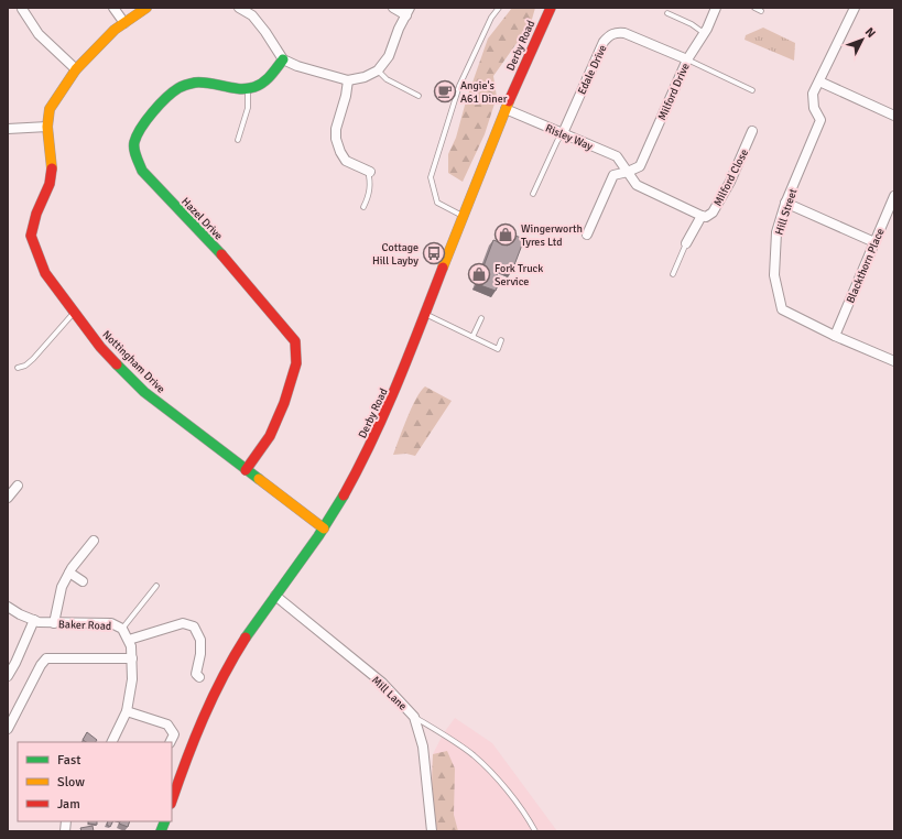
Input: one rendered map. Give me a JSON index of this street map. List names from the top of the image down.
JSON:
{
  "streets": {
    "main road": ["Derby Road", "Hazel Drive", "Nottingham Drive"],
    "street": [
      "Edale Drive",
      "Milford Drive",
      "Risley Way",
      "Milford Close",
      "Hill Street",
      "Blackthorn Place",
      "Baker Road",
      "Mill Lane"
    ]
  },
  "crossings": [
    ["Derby Road", "Risley Way"],
    ["Derby Road", "Nottingham Drive"],
    ["Derby Road", "Mill Lane"],
    ["Edale Drive", "Milford Drive"],
    ["Edale Drive", "Risley Way"],
    ["Milford Drive", "Risley Way"],
    ["Milford Drive", "Milford Close"],
    ["Risley Way", "Milford Close"],
    ["Hill Street", "Blackthorn Place"],
    ["Hazel Drive", "Nottingham Drive"]
  ],
  "places": {
    "cafe": ["Angie's A61 Diner"],
    "shop": ["Wingerworth Tyres Ltd", "Fork Truck Service"],
    "bus stop": ["Cottage Hill Layby"]
  },
  "legend": ["Fast", "Slow", "Jam"],
  "north": "top right"
}
